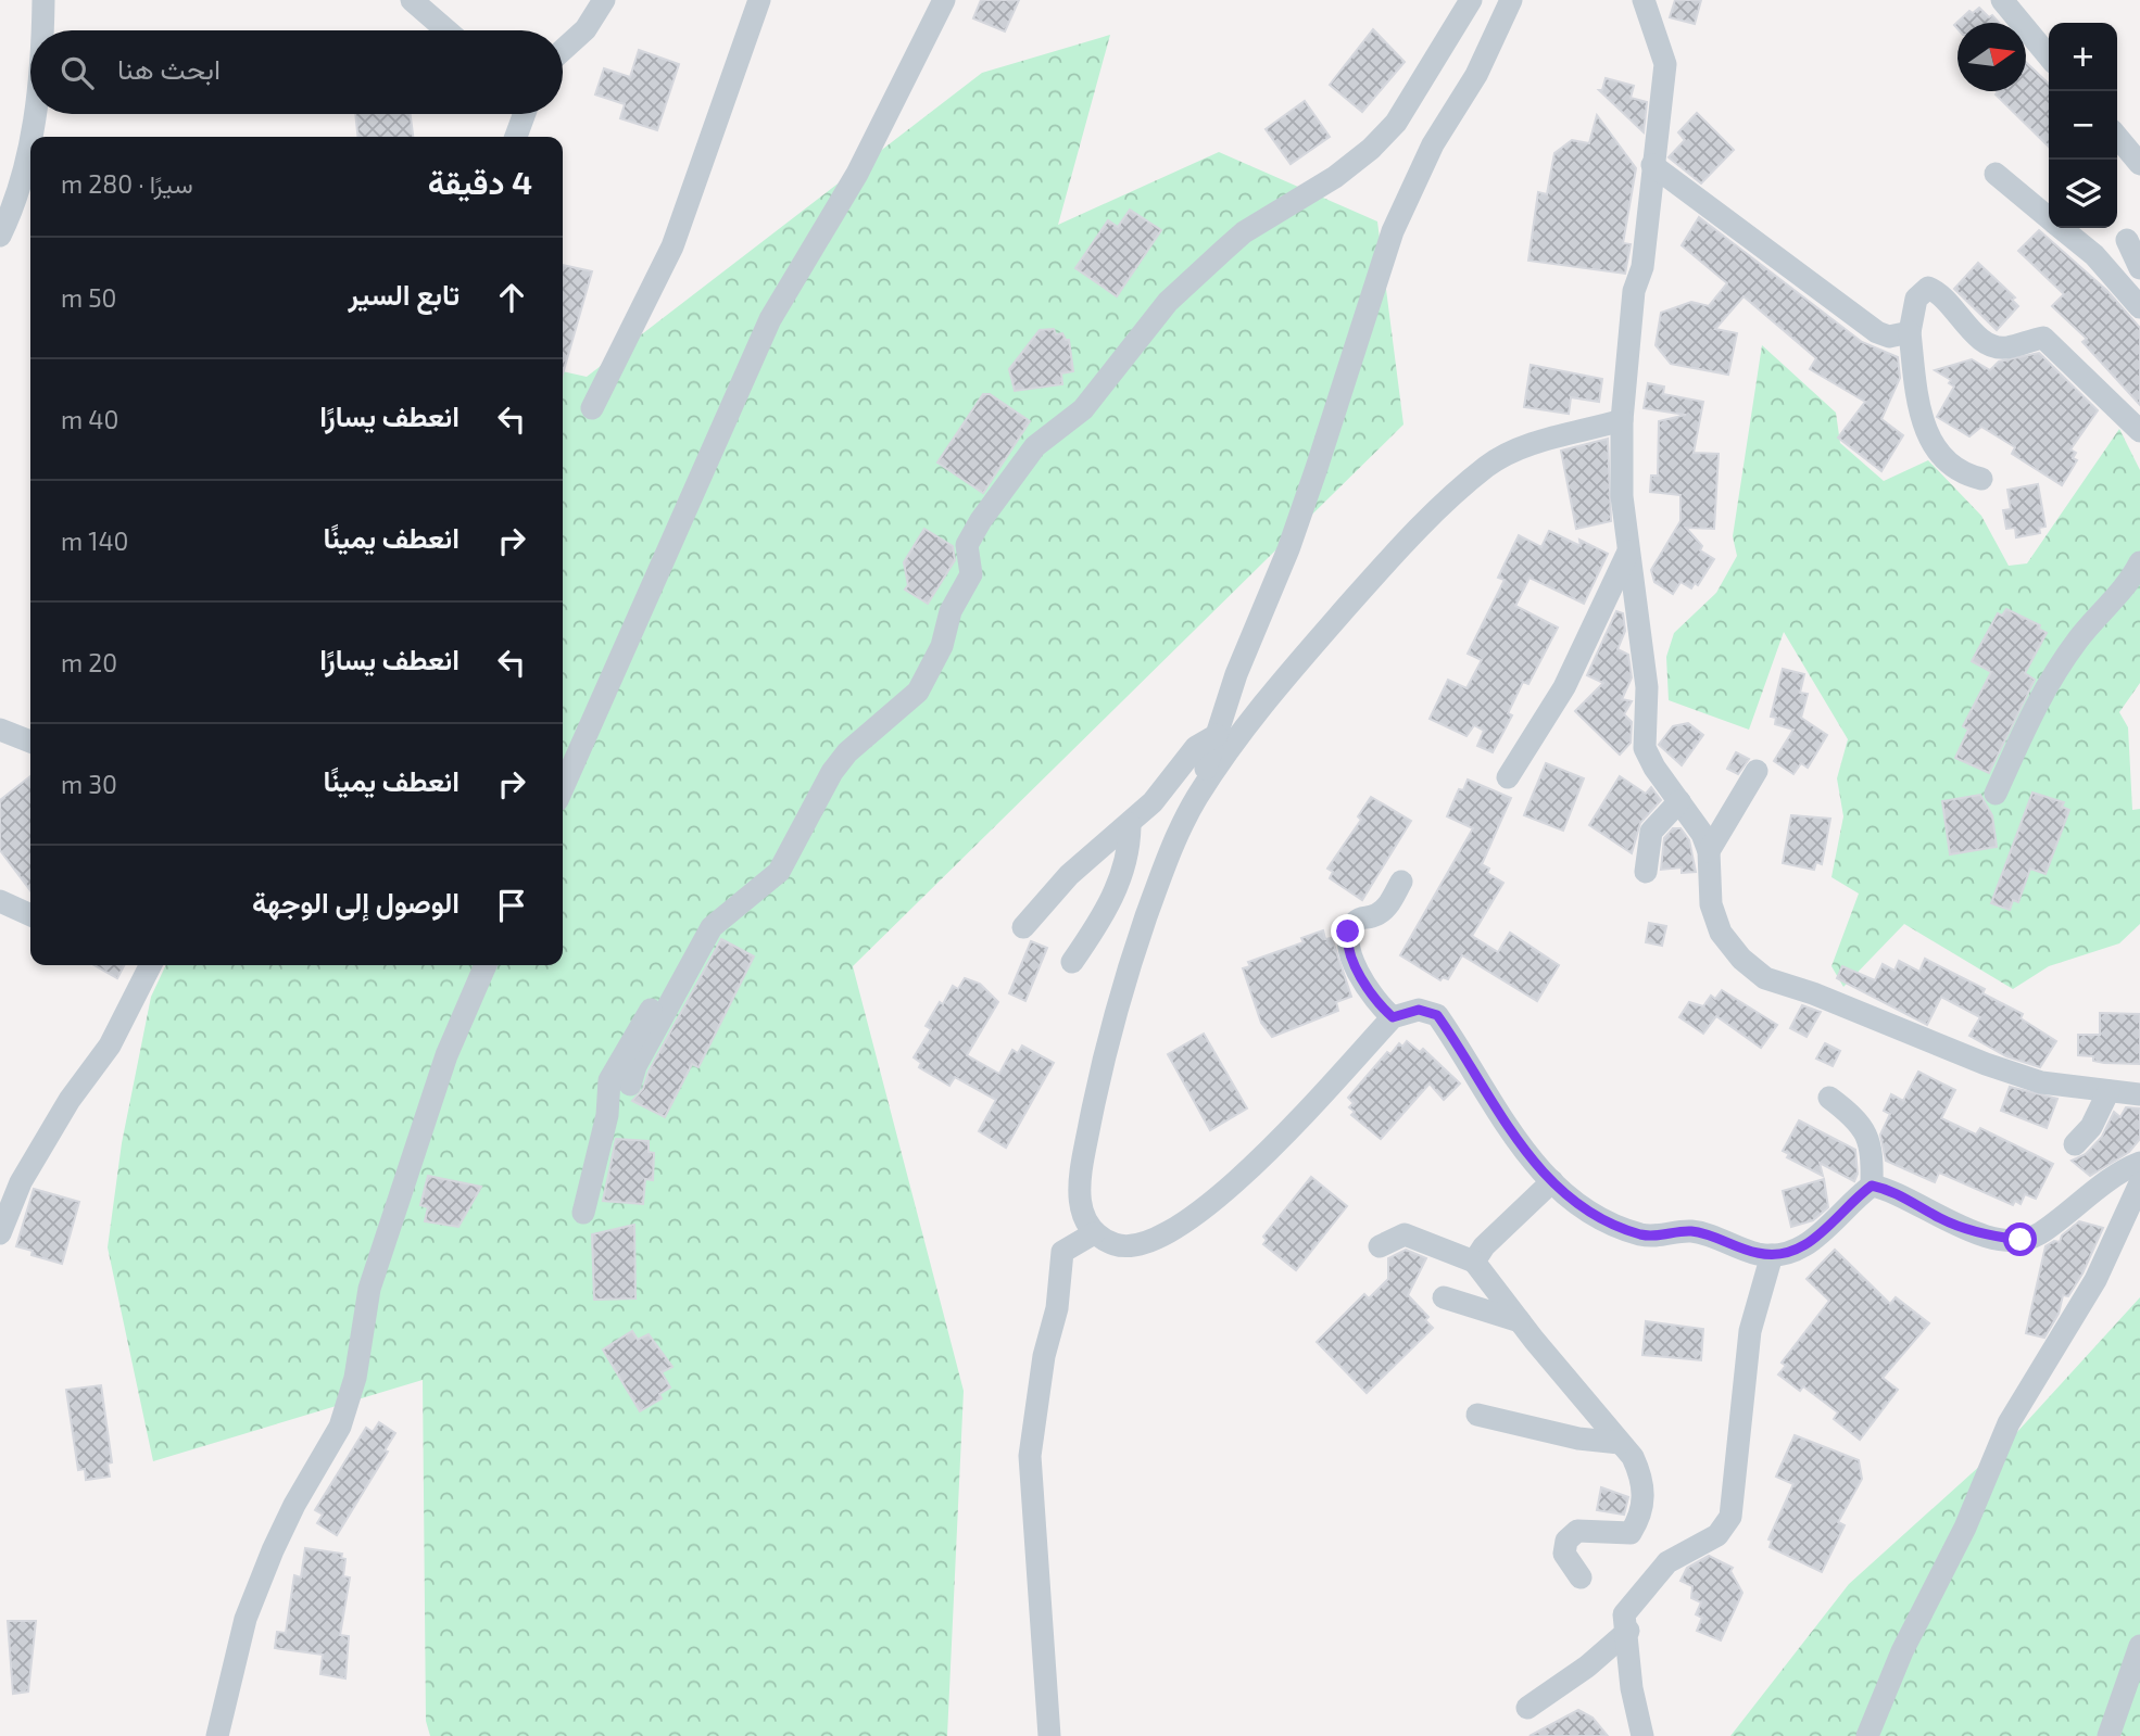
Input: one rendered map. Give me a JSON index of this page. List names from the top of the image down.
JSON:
{
  "north": "right",
  "page": {
    "map_buttons": ["+", "−"],
    "search": "ابحث هنا",
    "heading": ["4 دقيقة", "سيرًا · 280 m"],
    "list": [
      ["تابع السير", "50 m"],
      ["انعطف يسارًا", "40 m"],
      ["انعطف يمينًا", "140 m"],
      ["انعطف يسارًا", "20 m"],
      ["انعطف يمينًا", "30 m"],
      "الوصول إلى الوجهة"
    ]
  }
}
